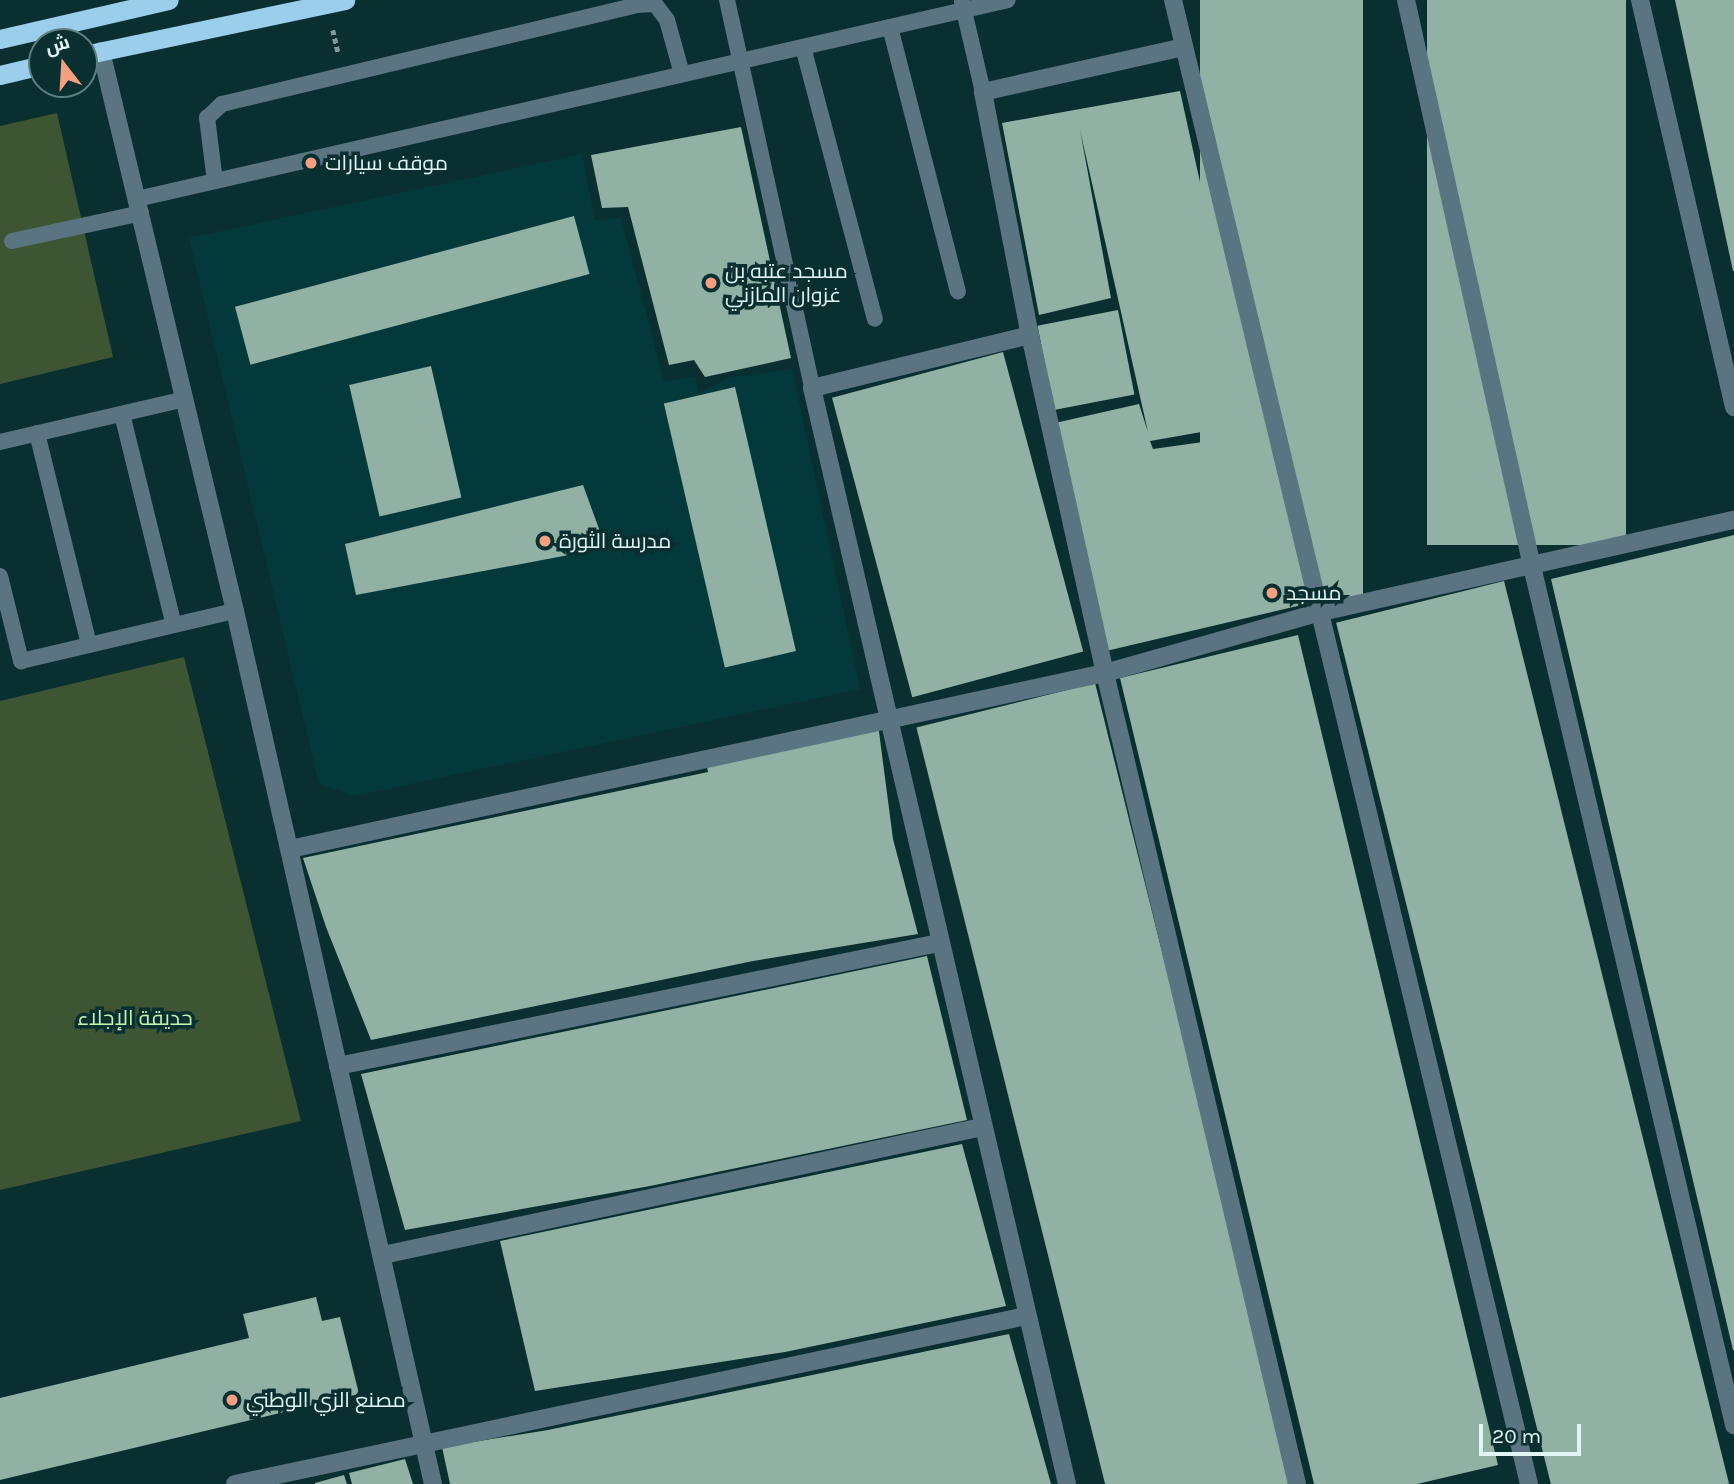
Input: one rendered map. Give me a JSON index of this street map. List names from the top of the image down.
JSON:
{
  "parks": ["حديقة الإجلاء"],
  "places": [
    "موقف سيارات",
    "مسجد عتبه بن غزوان المازني",
    "مدرسة الثورة",
    "مسجد",
    "مصنع الزي الوطني"
  ],
  "scale_bar": "20 m",
  "north": "top"
}
